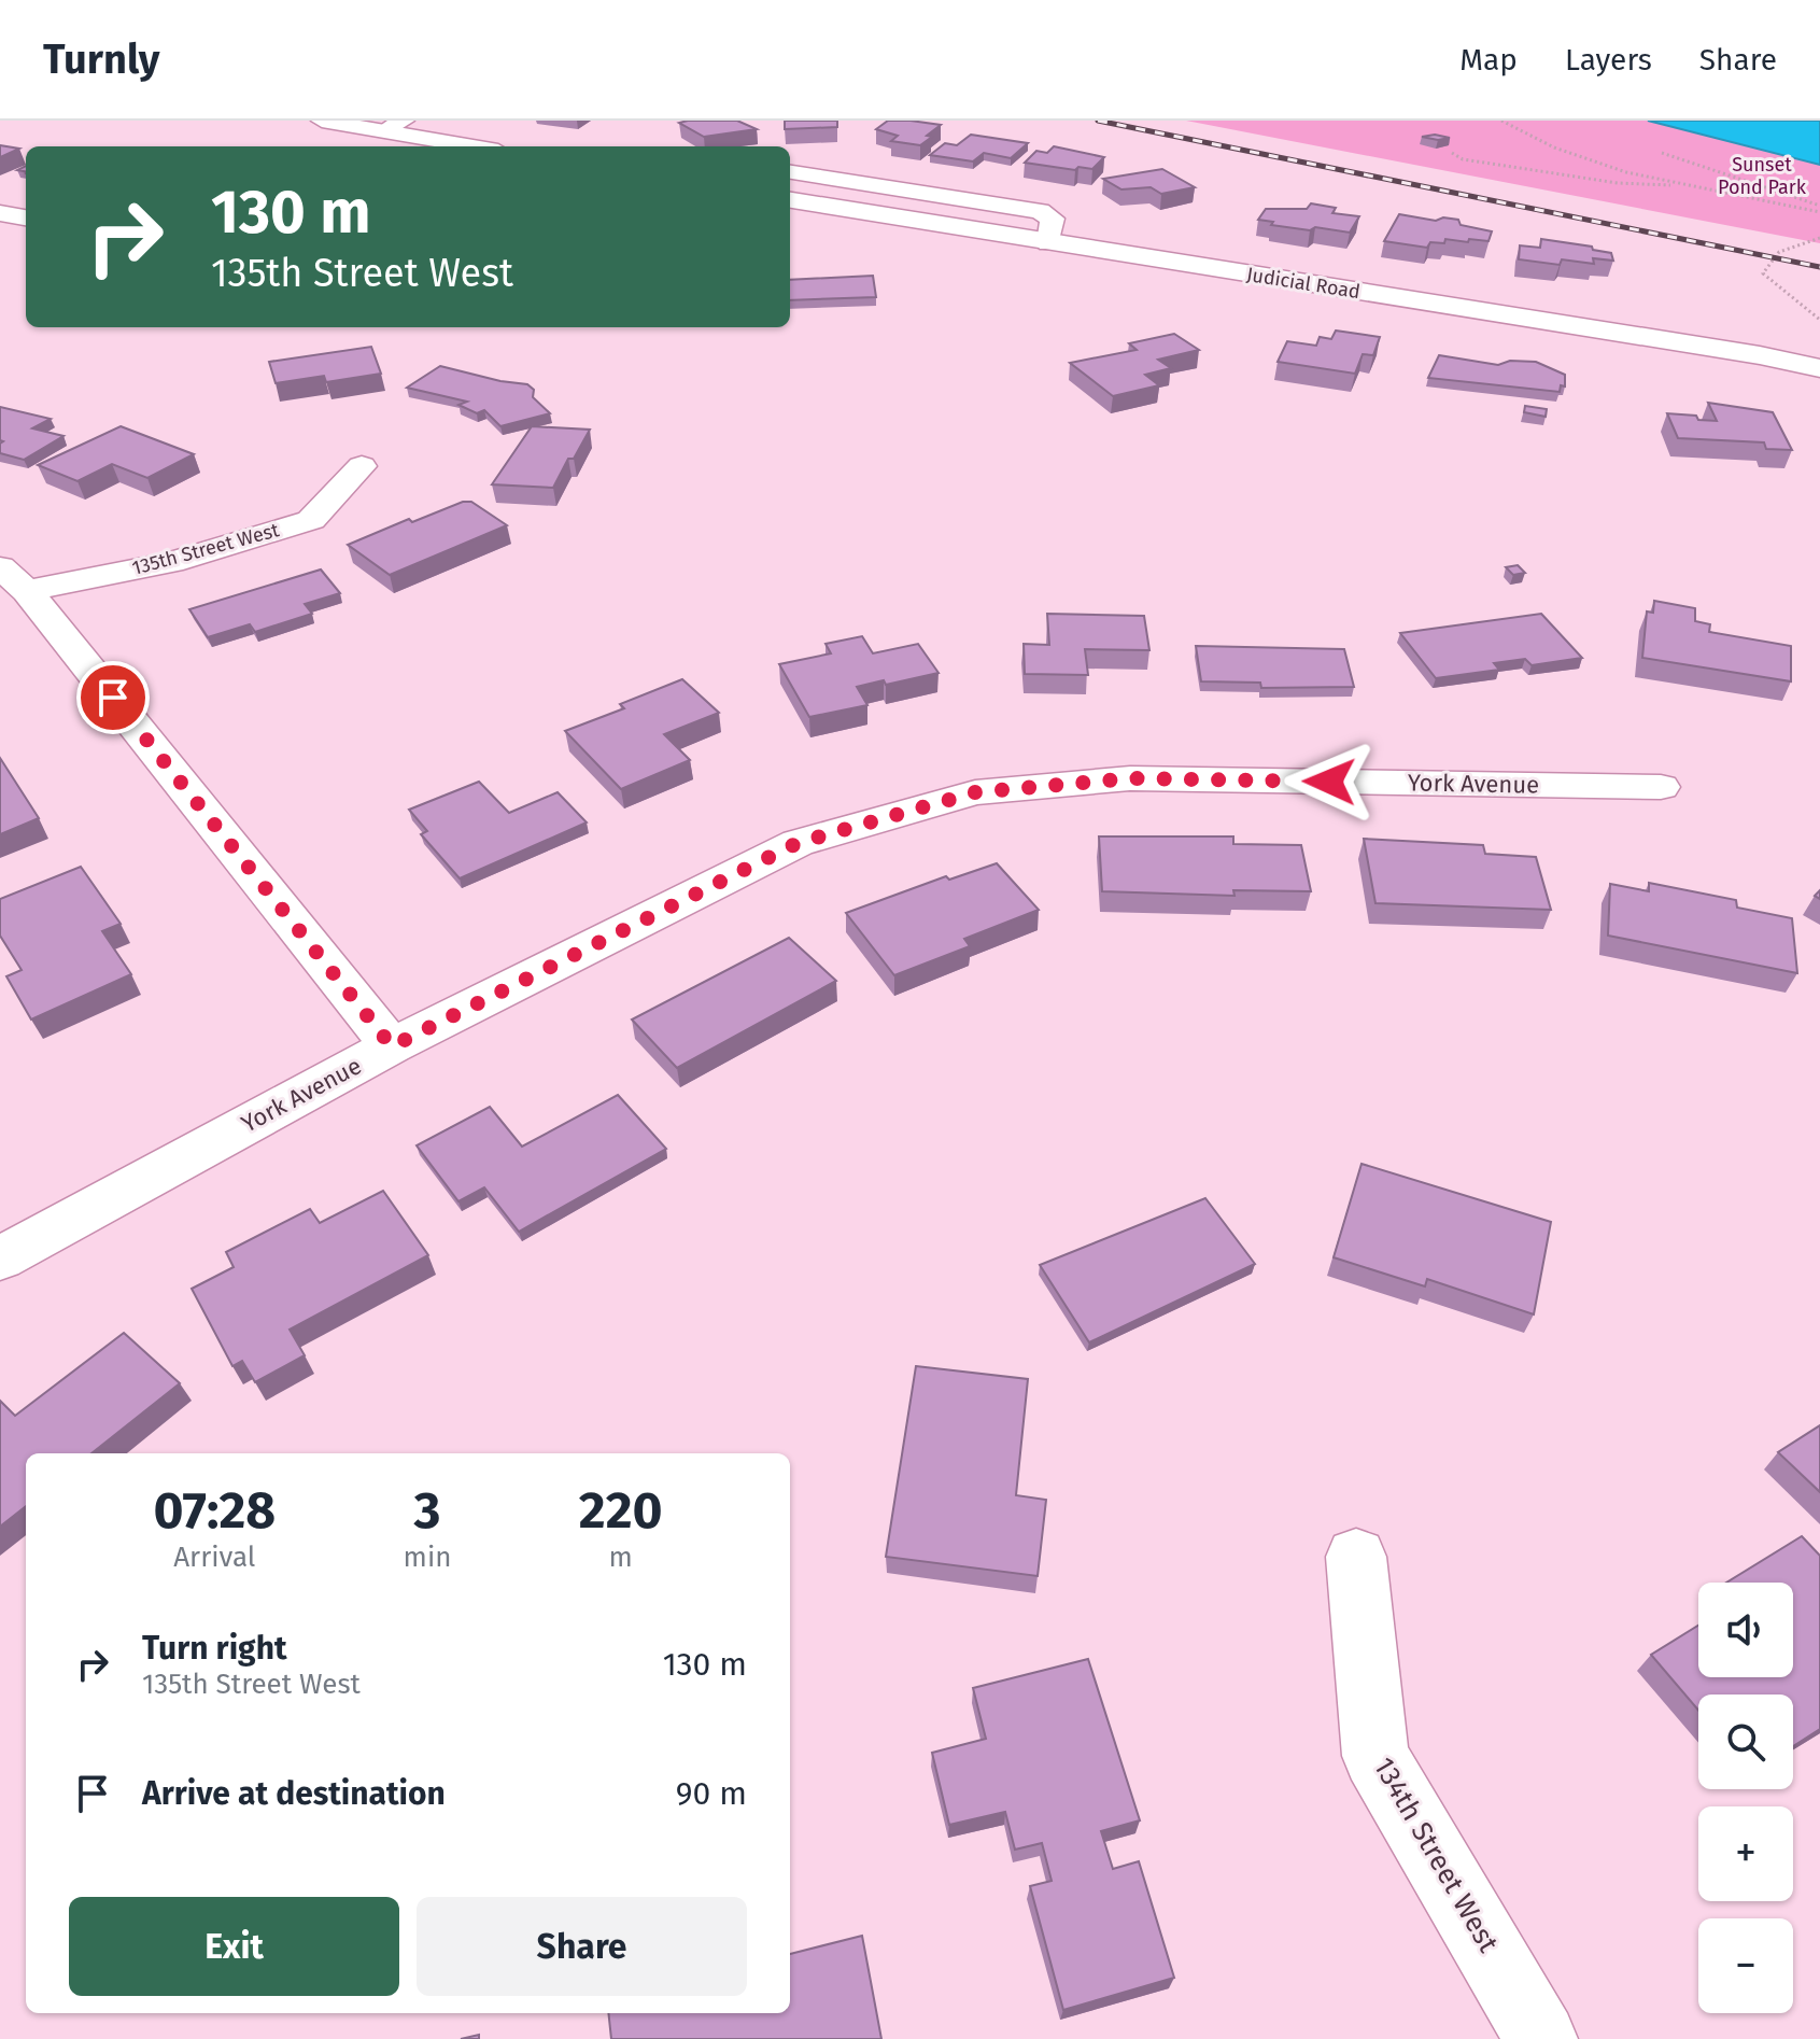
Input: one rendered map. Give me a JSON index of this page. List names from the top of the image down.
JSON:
{
  "streets": {
    "street": [
      "Judicial Road",
      "135th Street West",
      "York Avenue",
      "134th Street West"
    ]
  },
  "crossings": [
    ["135th Street West", "York Avenue"]
  ],
  "parks": ["Sunset Pond Park"],
  "page": {
    "header": "Turnly",
    "nav": ["Map", "Layers", "Share"],
    "turn": ["130 m", "135th Street West"],
    "eta": [
      "07:28",
      "Arrival",
      "3",
      "min",
      "220",
      "m"
    ],
    "map_buttons": ["+", "−"],
    "list": [
      {
        "name": "Turn right",
        "note": "135th Street West",
        "value": "130 m"
      },
      {
        "name": "Arrive at destination",
        "value": "90 m"
      }
    ],
    "buttons": ["Exit", "Share"]
  }
}
